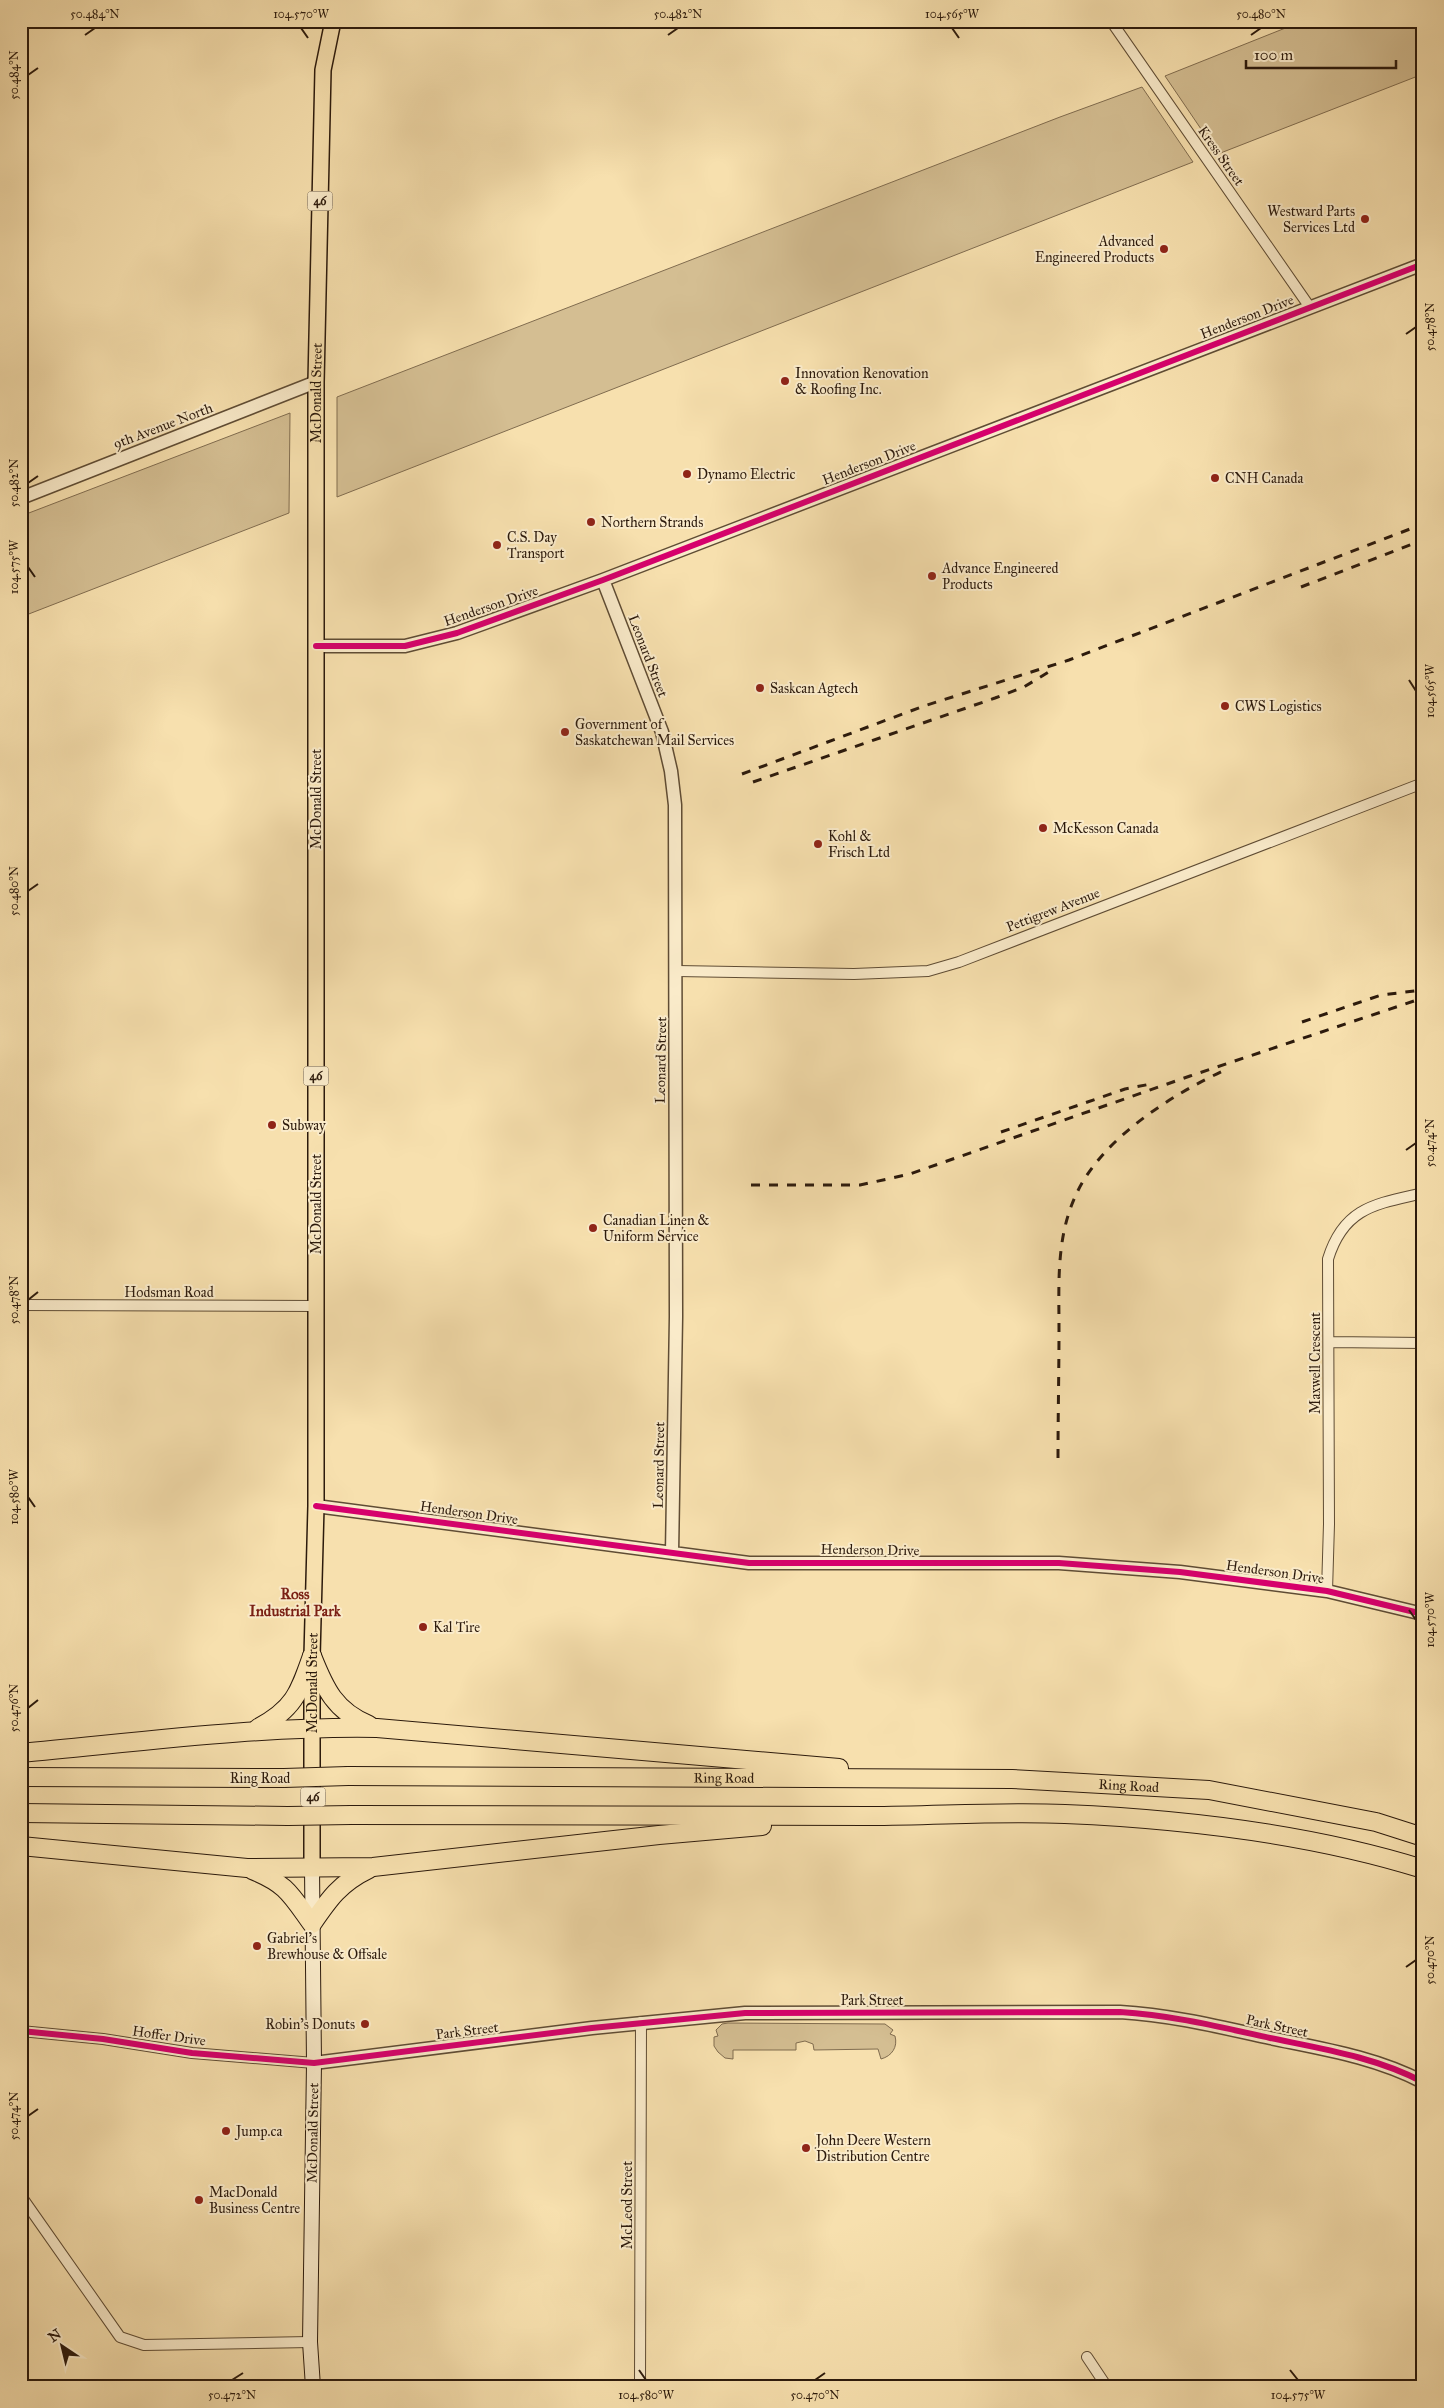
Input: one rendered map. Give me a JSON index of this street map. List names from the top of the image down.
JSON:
{
  "streets": {
    "highway": ["Ring Road"],
    "main road": ["46", "McDonald Street"],
    "street": [
      "Kress Street",
      "Henderson Drive",
      "9th Avenue North",
      "Leonard Street",
      "Pettigrew Avenue",
      "Hodsman Road",
      "Maxwell Crescent",
      "Park Street",
      "Hoffer Drive",
      "McLeod Street"
    ]
  },
  "crossings": [
    ["Kress Street", "Henderson Drive"],
    ["Henderson Drive", "McDonald Street"],
    ["Henderson Drive", "Leonard Street"],
    ["Henderson Drive", "Maxwell Crescent"],
    ["McDonald Street", "9th Avenue North"],
    ["McDonald Street", "Hodsman Road"],
    ["McDonald Street", "Park Street"],
    ["McDonald Street", "Hoffer Drive"],
    ["Leonard Street", "Pettigrew Avenue"],
    ["Park Street", "Hoffer Drive"],
    ["Park Street", "McLeod Street"]
  ],
  "districts": ["Ross Industrial Park"],
  "places": [
    "Westward Parts Services Ltd",
    "Advanced Engineered Products",
    "Innovation Renovation & Roofing Inc.",
    "Dynamo Electric",
    "CNH Canada",
    "Northern Strands",
    "C.S. Day Transport",
    "Advance Engineered Products",
    "Saskcan Agtech",
    "CWS Logistics",
    "Government of Saskatchewan Mail Services",
    "McKesson Canada",
    "Kohl & Frisch Ltd",
    "Subway",
    "Canadian Linen & Uniform Service",
    "Kal Tire",
    "Gabriel's Brewhouse & Offsale",
    "Robin's Donuts",
    "Jump.ca",
    "John Deere Western Distribution Centre",
    "MacDonald Business Centre"
  ],
  "scale_bar": "100 m",
  "north": "top left",
  "coordinates": [
    "50.484°N",
    "104.570°W",
    "50.482°N",
    "104.565°W",
    "50.480°N",
    "50.478°N",
    "104.575°W",
    "50.474°N",
    "104.580°W",
    "50.476°N",
    "50.470°N",
    "50.472°N"
  ]
}
